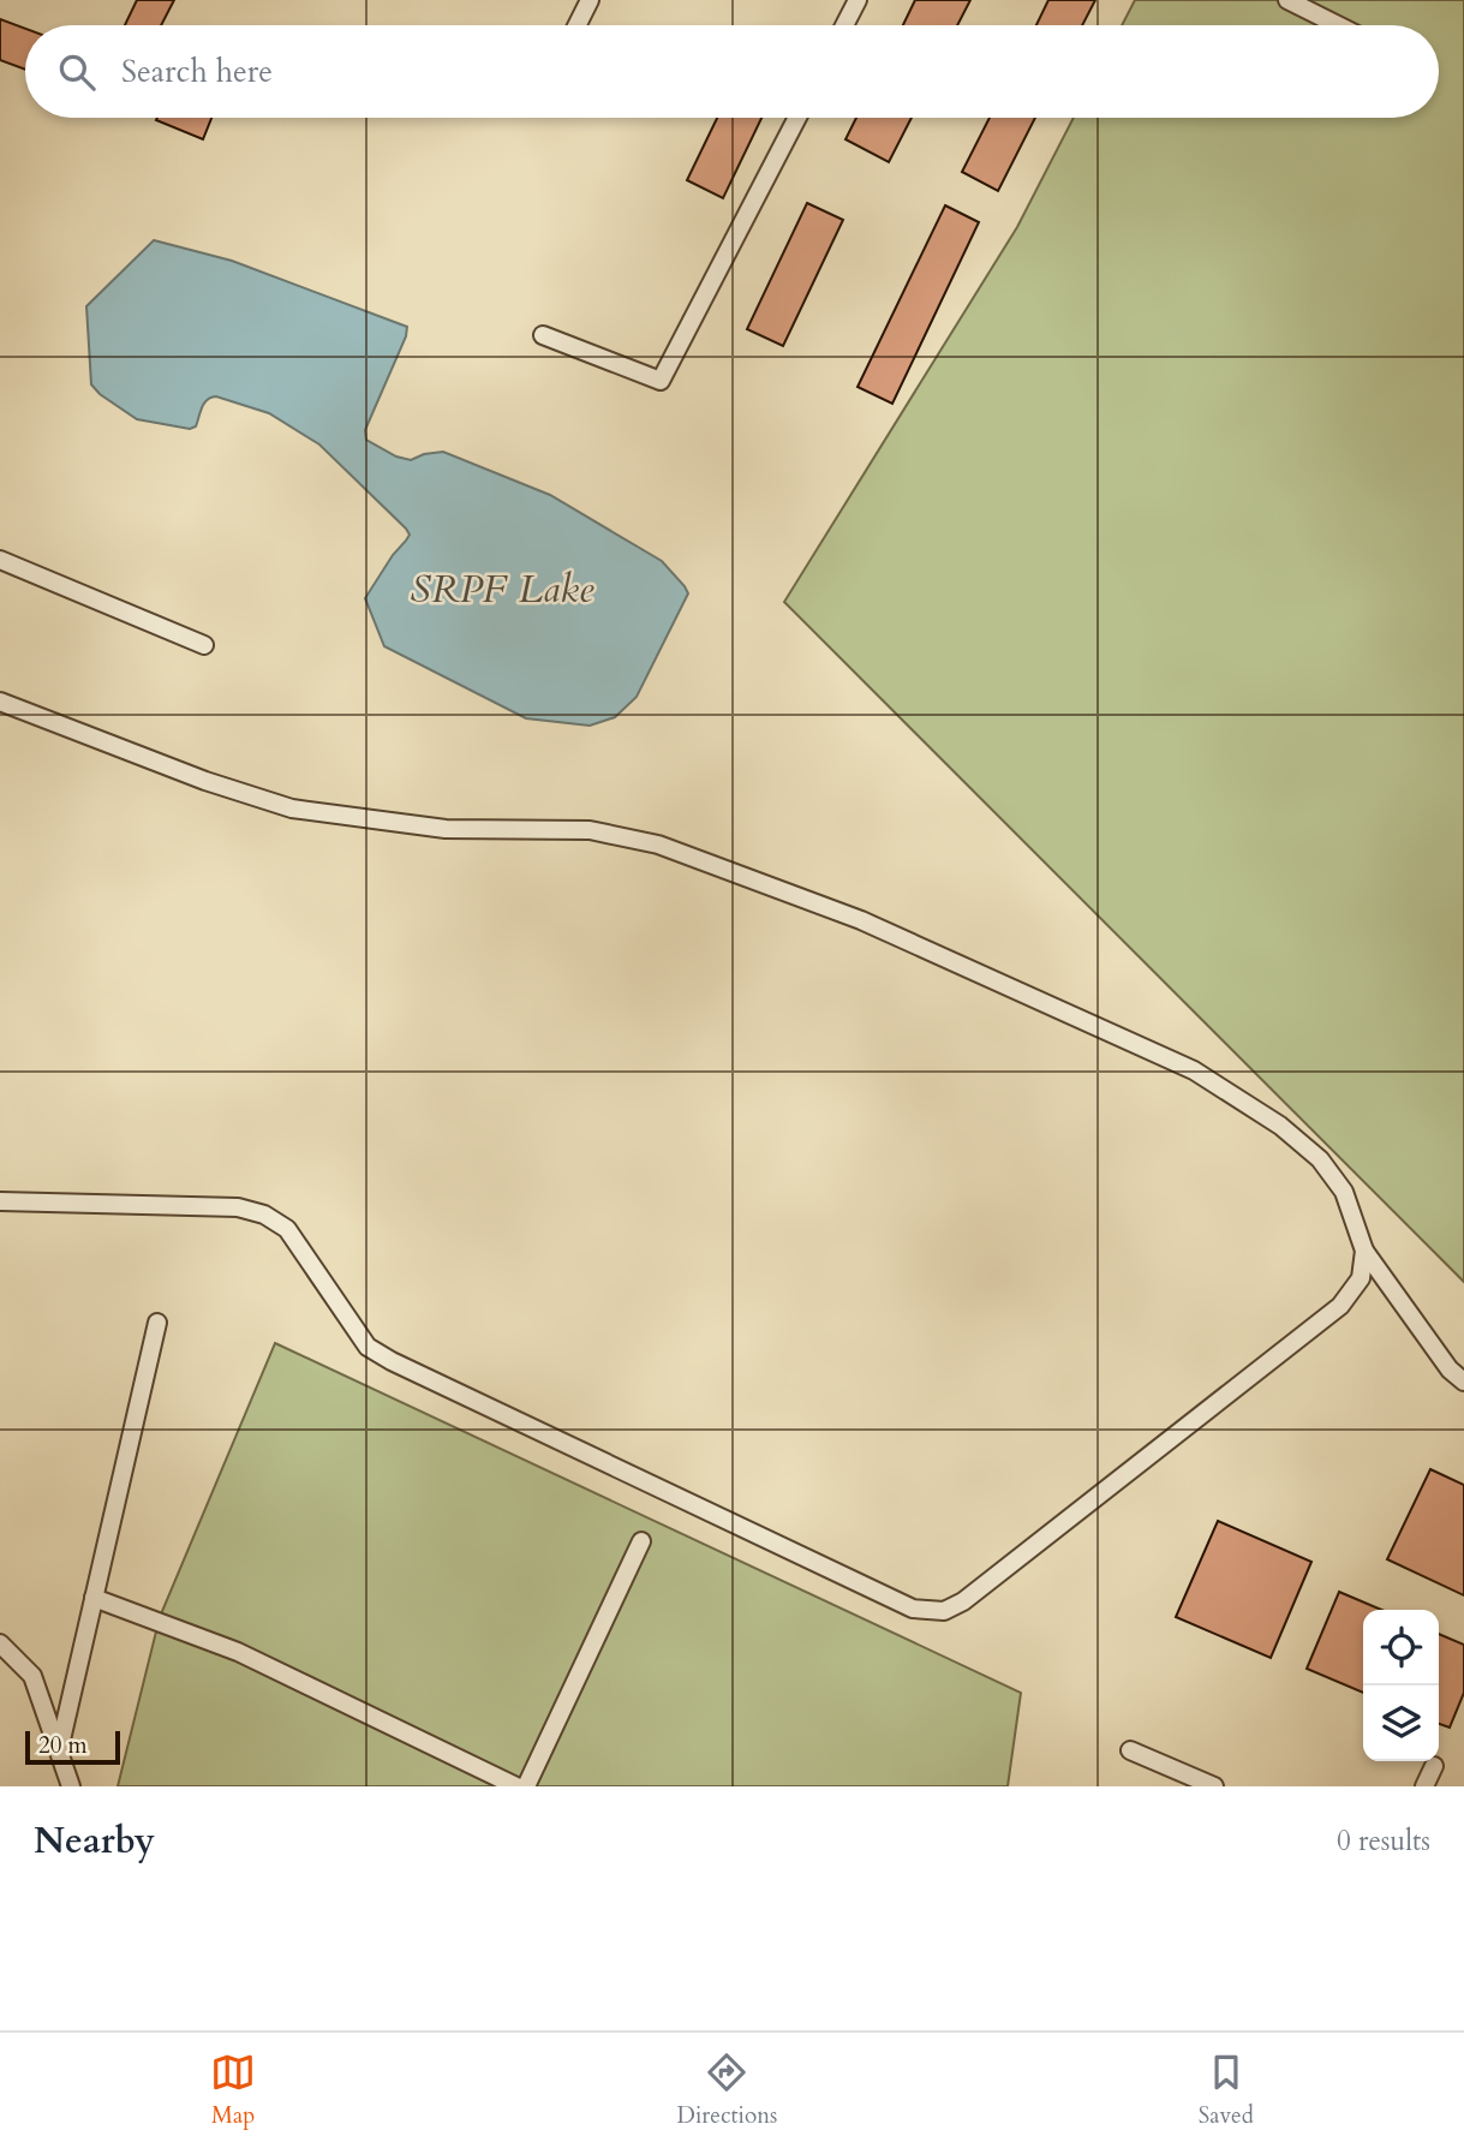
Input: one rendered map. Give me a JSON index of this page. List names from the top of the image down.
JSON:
{
  "water": ["SRPF Lake"],
  "scale_bar": "20 m",
  "page": {
    "search": "Search here",
    "scale": "20 m",
    "heading": ["Nearby", "0 results"],
    "nav": ["Map", "Directions", "Saved"]
  }
}
